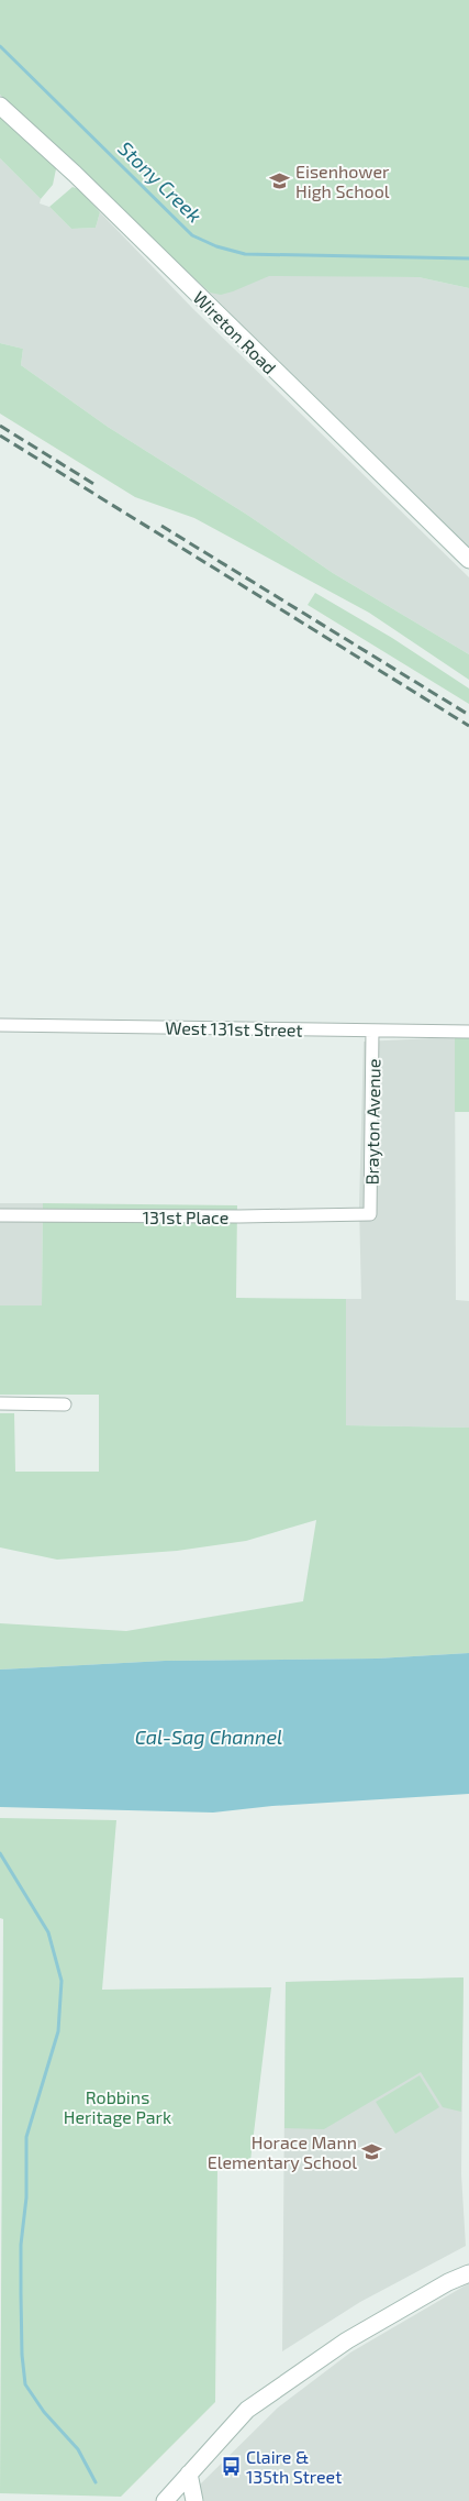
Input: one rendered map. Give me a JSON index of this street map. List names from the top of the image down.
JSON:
{
  "streets": {
    "street": [
      "Wireton Road",
      "West 131st Street",
      "Brayton Avenue",
      "131st Place"
    ]
  },
  "crossings": [
    ["West 131st Street", "Brayton Avenue"],
    ["Brayton Avenue", "131st Place"]
  ],
  "water": ["Stony Creek", "Cal-Sag Channel"],
  "parks": ["Robbins Heritage Park"],
  "places": {
    "school or university": ["Eisenhower High School", "Horace Mann Elementary School"],
    "bus stop": ["Claire & 135th Street"]
  }
}
